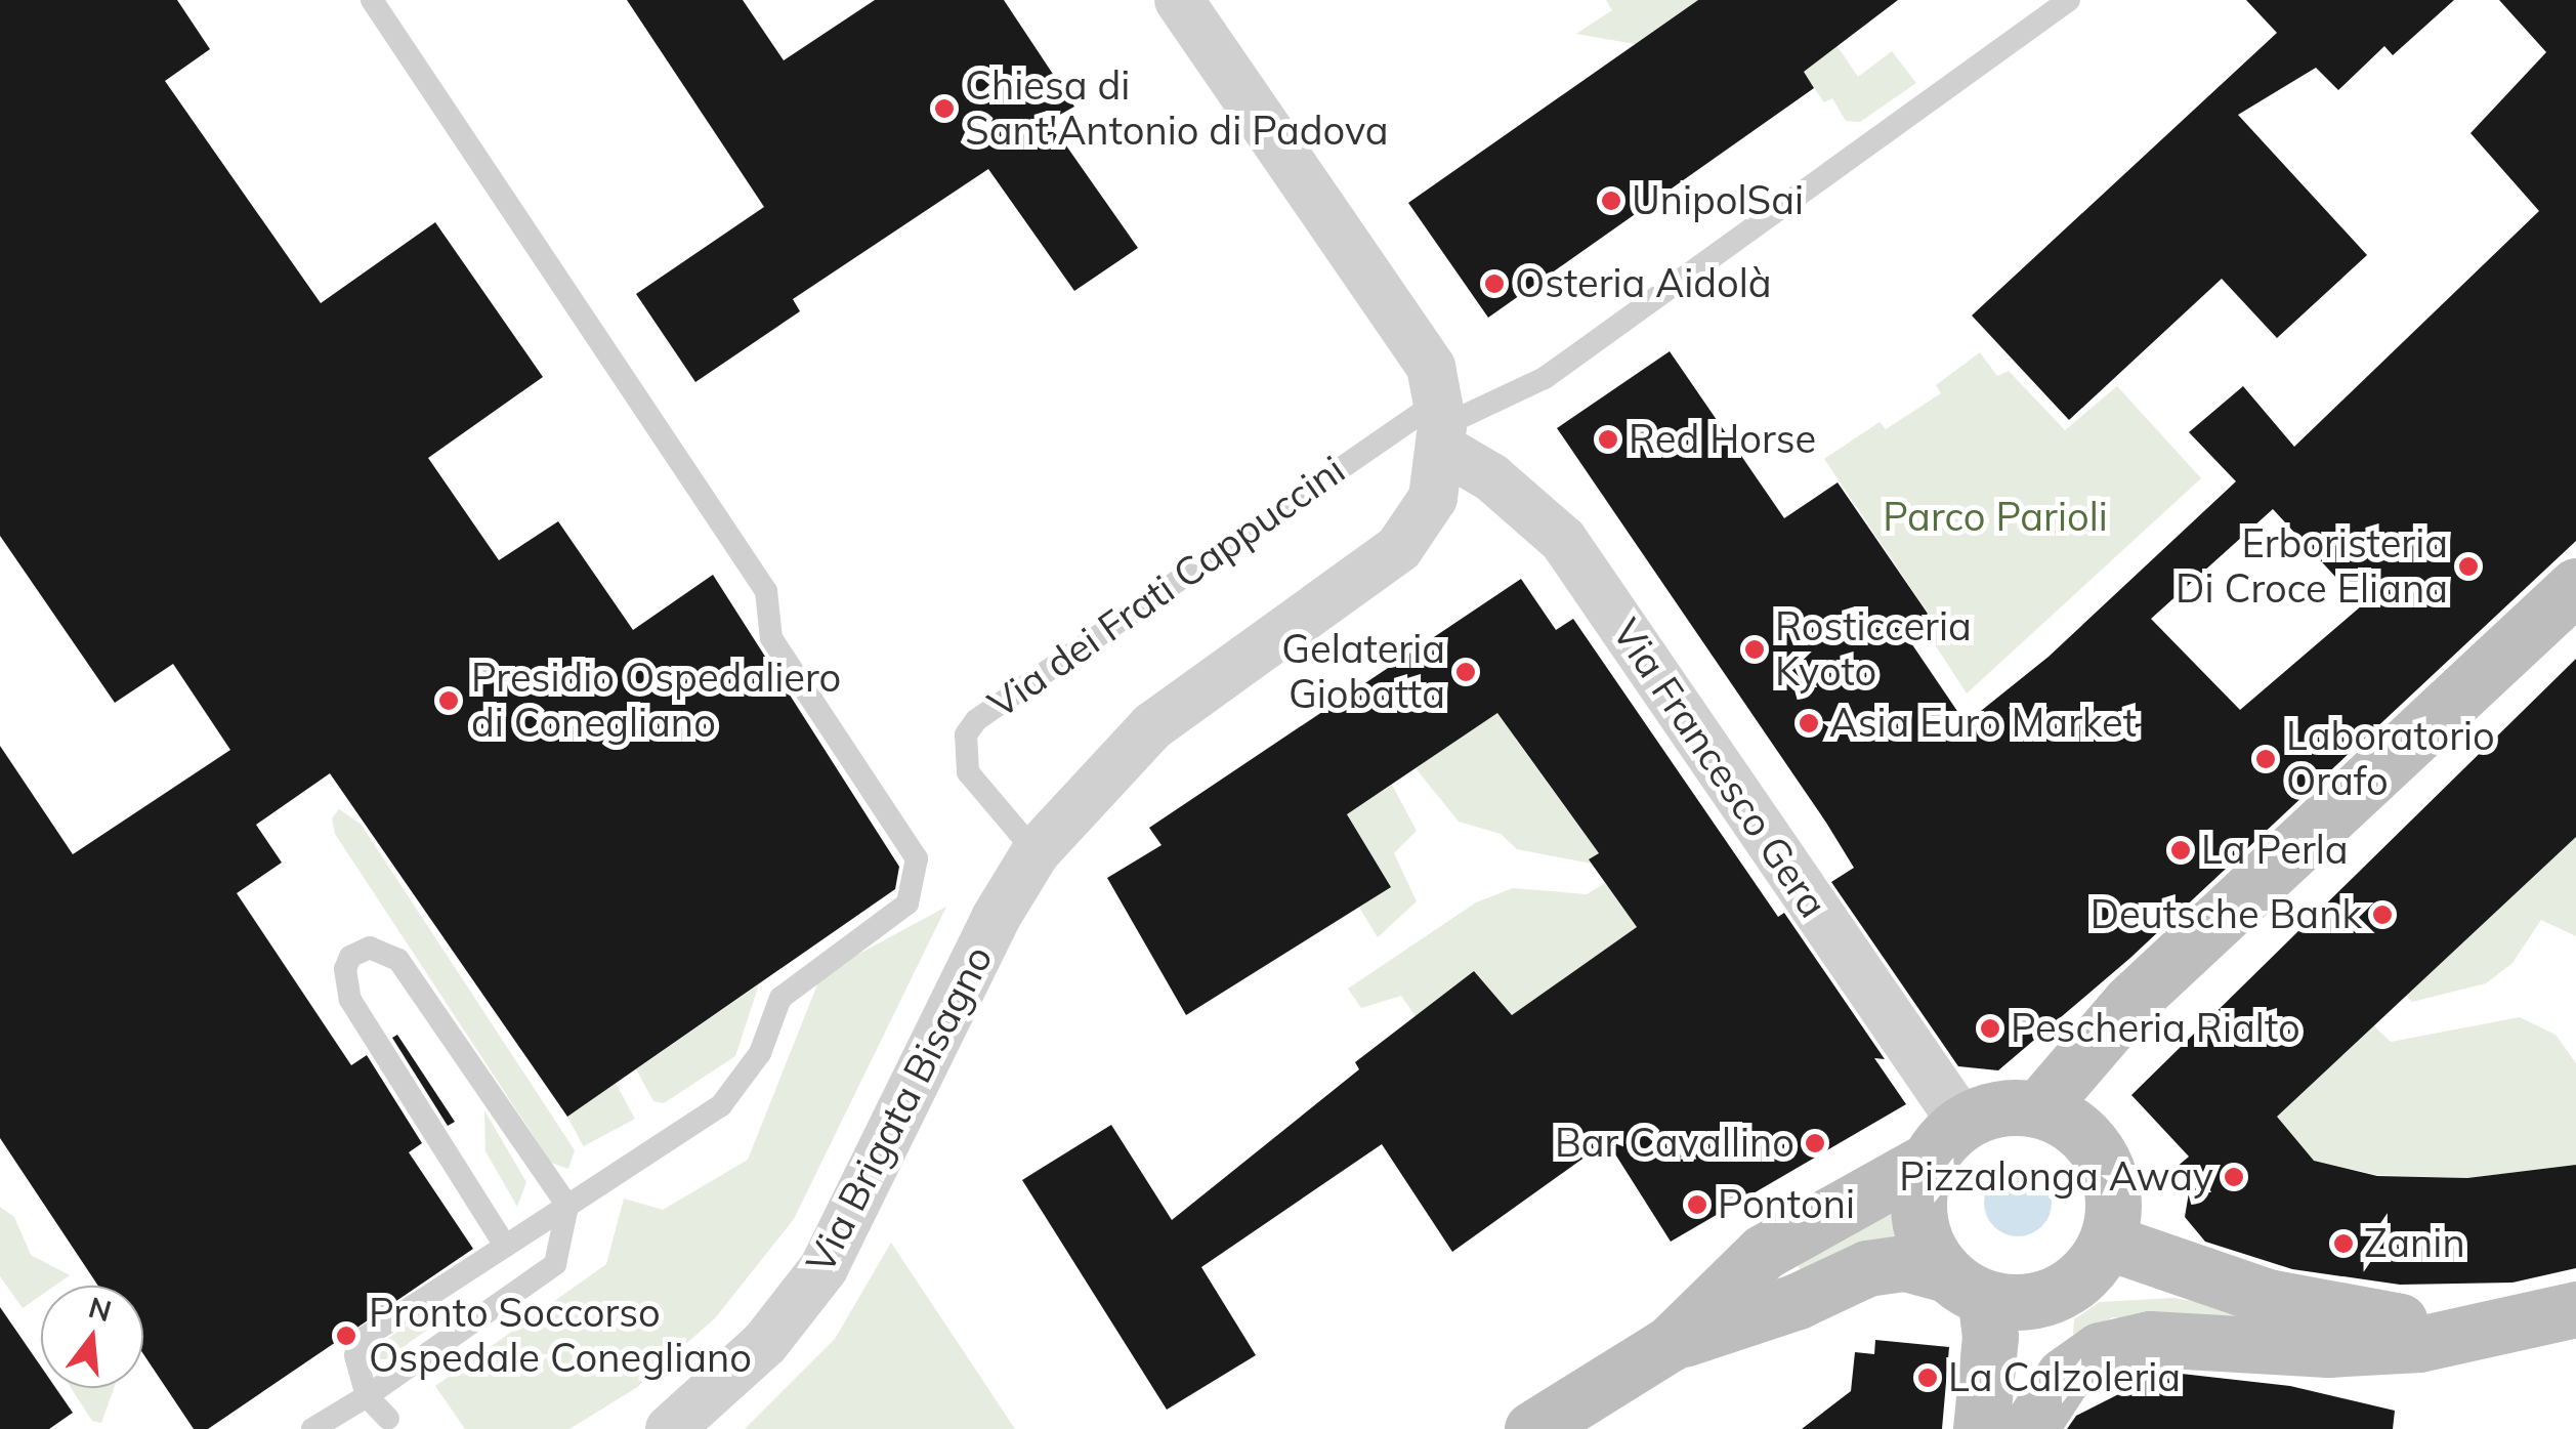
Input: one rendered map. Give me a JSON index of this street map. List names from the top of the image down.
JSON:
{
  "streets": {
    "street": ["Via Francesco Gera", "Via Brigata Bisagno"],
    "lane": ["Via dei Frati Cappuccini"]
  },
  "crossings": [
    ["Via dei Frati Cappuccini", "Via Francesco Gera"],
    ["Via dei Frati Cappuccini", "Via Brigata Bisagno"]
  ],
  "parks": ["Parco Parioli"],
  "places": [
    "Chiesa di Sant'Antonio di Padova",
    "UnipolSai",
    "Osteria Aidolà",
    "Red Horse",
    "Erboristeria Di Croce Eliana",
    "Rosticceria Kyoto",
    "Gelateria Giobatta",
    "Presidio Ospedaliero di Conegliano",
    "Asia Euro Market",
    "Laboratorio Orafo",
    "La Perla",
    "Deutsche Bank",
    "Pescheria Rialto",
    "Bar Cavallino",
    "Pizzalonga Away",
    "Pontoni",
    "Zanin",
    "Pronto Soccorso Ospedale Conegliano",
    "La Calzoleria"
  ],
  "north": "top"
}
